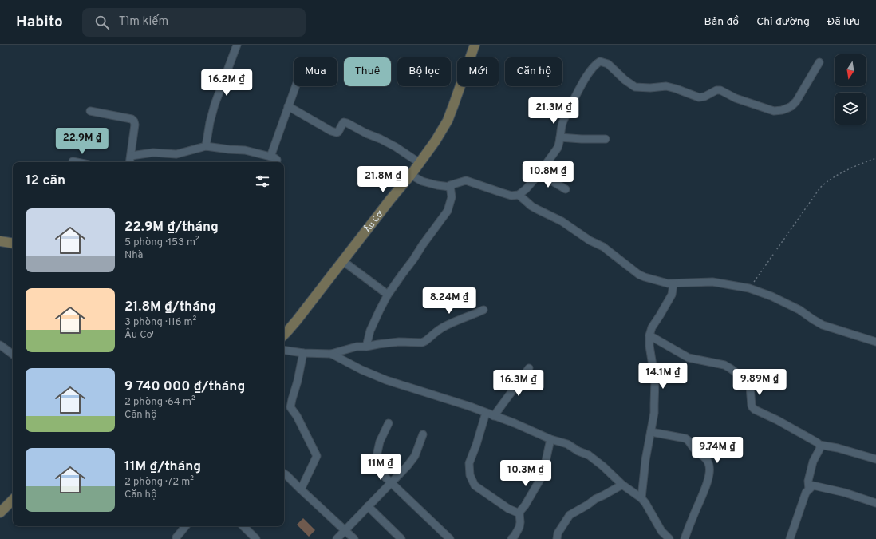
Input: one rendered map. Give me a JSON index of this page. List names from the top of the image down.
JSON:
{
  "streets": {
    "main road": ["Âu Cơ"]
  },
  "north": "bottom",
  "page": {
    "header": "Habito",
    "search": "Tìm kiếm",
    "nav": ["Bản đồ", "Chỉ đường", "Đã lưu"],
    "chip": [
      "Mua",
      "Thuê",
      "Bộ lọc",
      "Mới",
      "Căn hộ"
    ],
    "price": [
      "16.2M ₫",
      "21.3M ₫",
      "22.9M ₫",
      "10.8M ₫",
      "21.8M ₫",
      "8.24M ₫",
      "14.1M ₫",
      "9.89M ₫",
      "16.3M ₫",
      "9.74M ₫",
      "11M ₫",
      "10.3M ₫"
    ],
    "heading": "12 căn",
    "list": [
      {
        "name": "22.9M ₫/tháng",
        "note": "5 phòng · 153 m² · Nhà"
      },
      {
        "name": "21.8M ₫/tháng",
        "note": "3 phòng · 116 m² · Âu Cơ"
      },
      {
        "name": "9 740 000 ₫/tháng",
        "note": "2 phòng · 64 m² · Căn hộ"
      },
      {
        "name": "11M ₫/tháng",
        "note": "2 phòng · 72 m² · Căn hộ"
      }
    ]
  }
}
